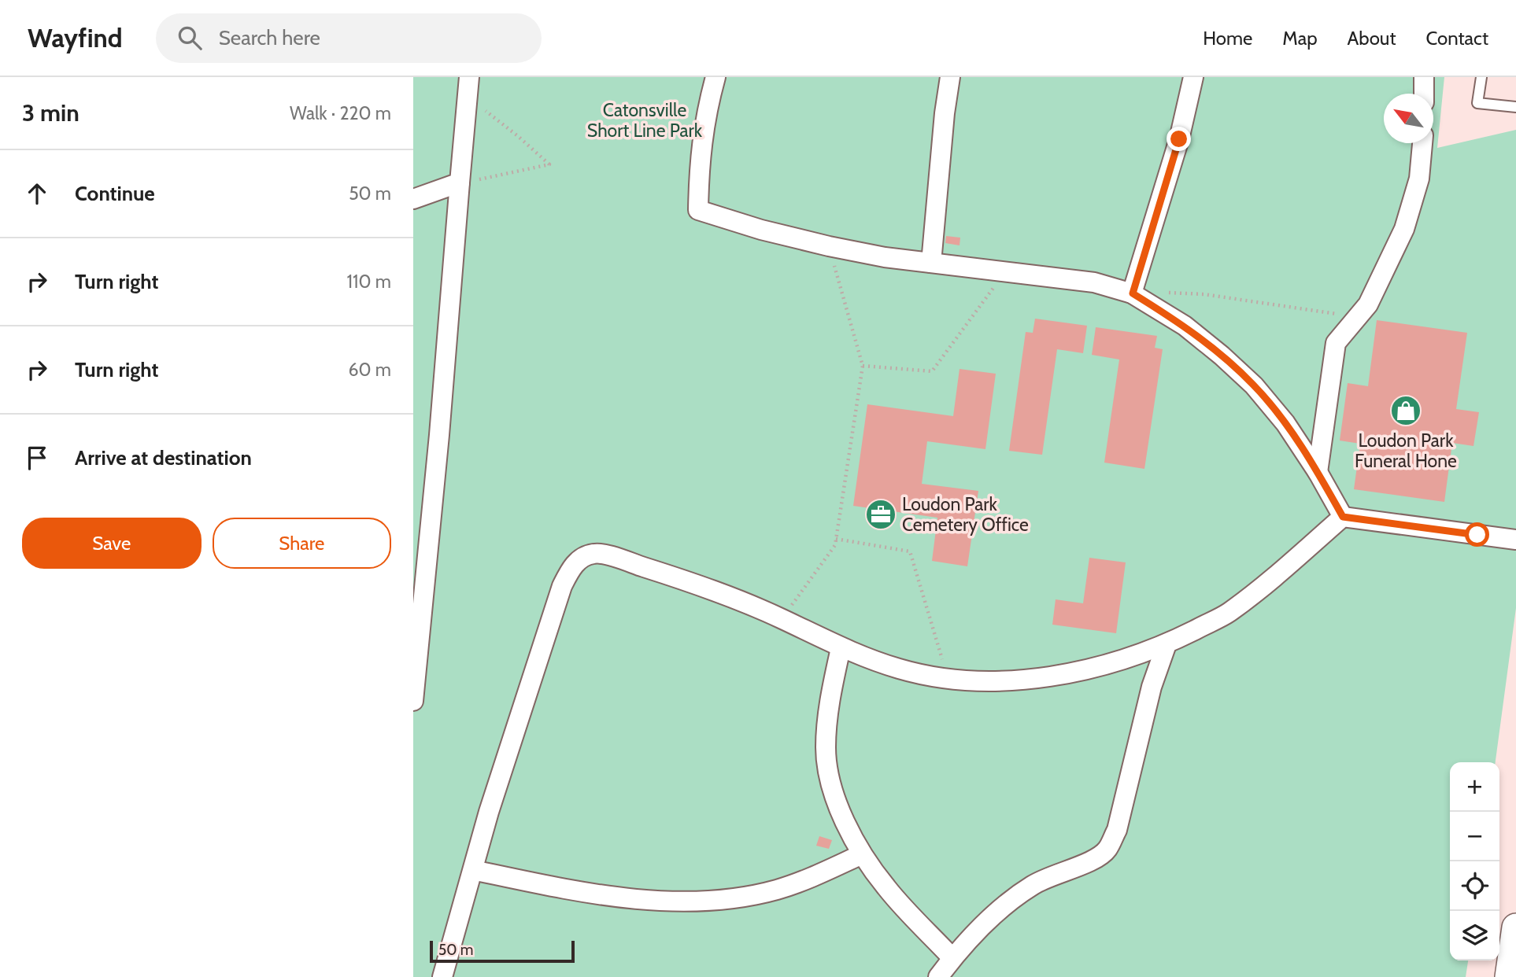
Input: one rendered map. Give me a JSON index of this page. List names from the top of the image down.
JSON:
{
  "parks": ["Catonsville Short Line Park"],
  "places": {
    "shop": ["Loudon Park Funeral Hone"],
    "office": ["Loudon Park Cemetery Office"]
  },
  "scale_bar": "50 m",
  "north": "top left",
  "page": {
    "header": "Wayfind",
    "search": "Search here",
    "nav": [
      "Home",
      "Map",
      "About",
      "Contact"
    ],
    "heading": ["3 min", "Walk · 220 m"],
    "list": [
      ["Continue", "50 m"],
      ["Turn right", "110 m"],
      ["Turn right", "60 m"],
      "Arrive at destination"
    ],
    "buttons": ["Save", "Share"],
    "map_buttons": ["+", "−"],
    "scale": "50 m"
  }
}
